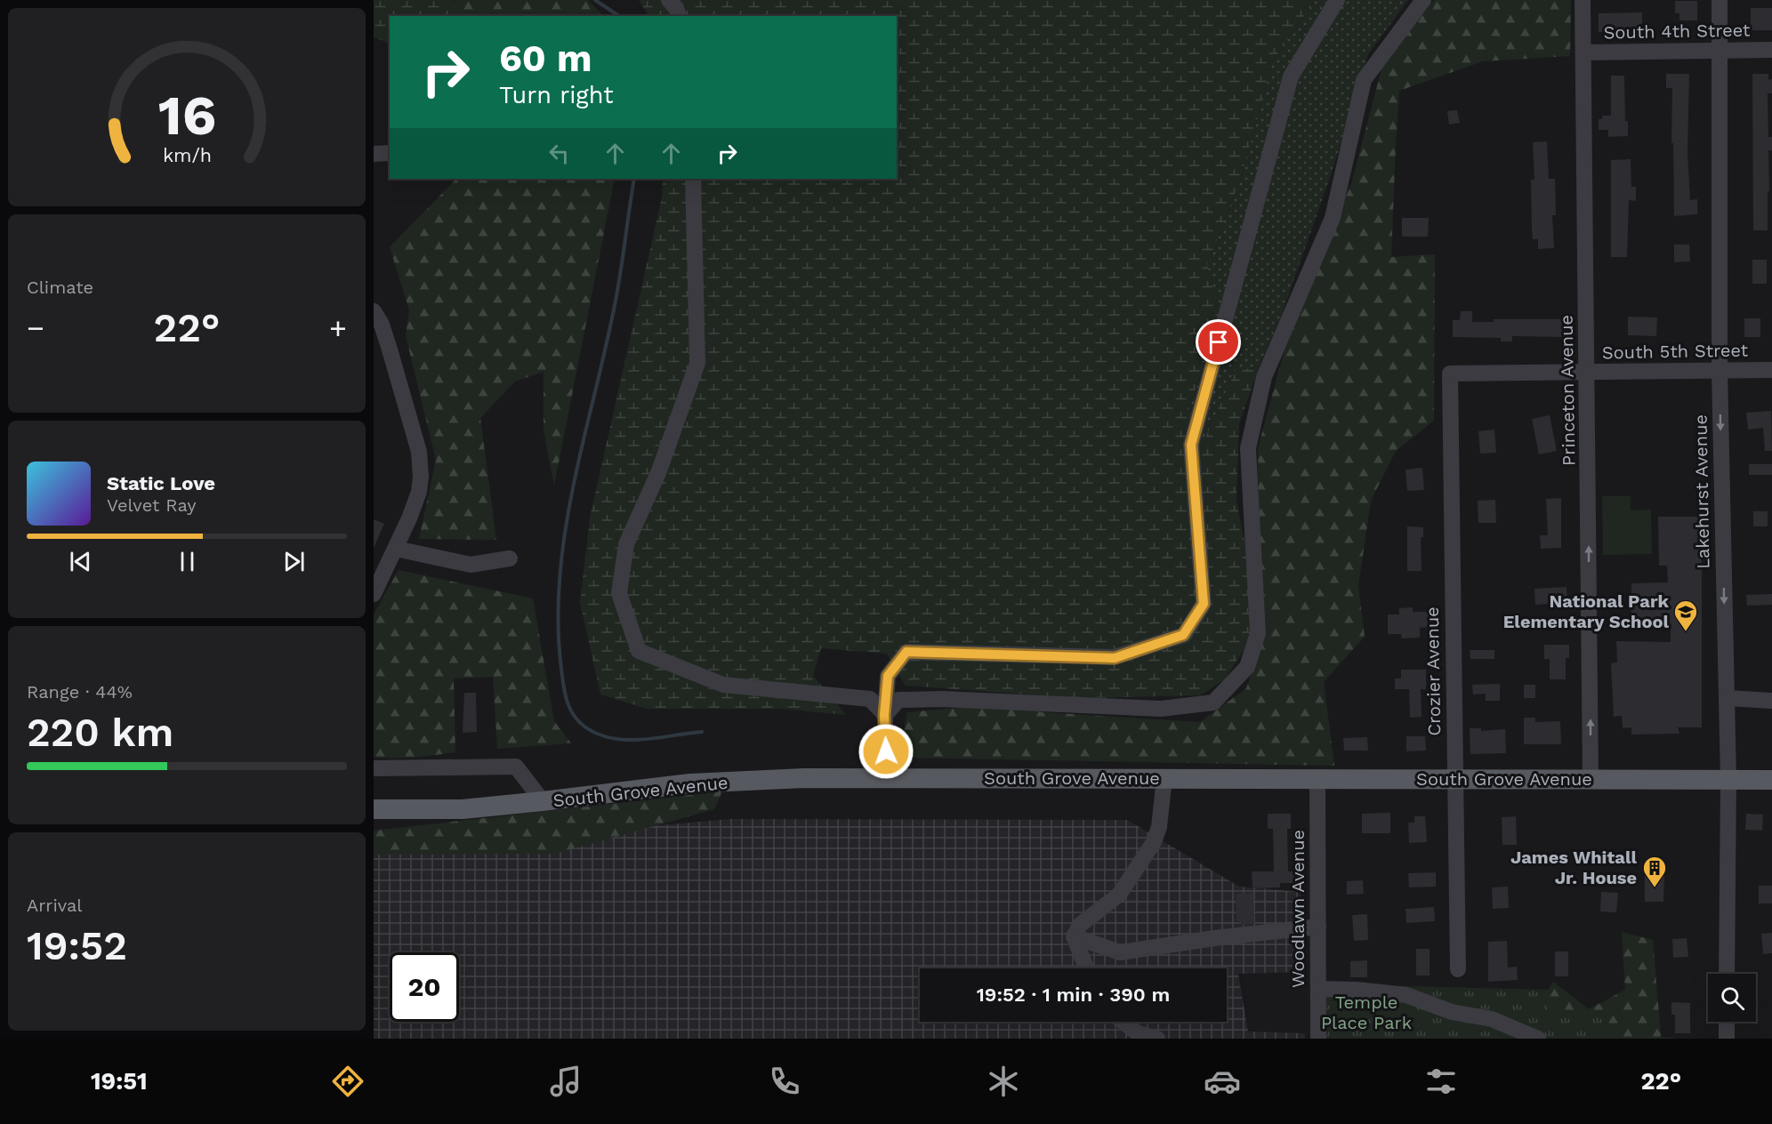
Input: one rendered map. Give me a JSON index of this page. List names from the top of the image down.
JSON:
{
  "streets": {
    "main road": ["South Grove Avenue"],
    "street": [
      "South 4th Street",
      "South 5th Street",
      "Princeton Avenue",
      "Lakehurst Avenue",
      "Crozier Avenue",
      "Woodlawn Avenue"
    ]
  },
  "crossings": [
    ["South 4th Street", "Princeton Avenue"],
    ["South 4th Street", "Lakehurst Avenue"],
    ["South 5th Street", "Princeton Avenue"],
    ["South 5th Street", "Lakehurst Avenue"],
    ["South 5th Street", "Crozier Avenue"],
    ["Princeton Avenue", "South Grove Avenue"],
    ["Lakehurst Avenue", "South Grove Avenue"],
    ["Crozier Avenue", "South Grove Avenue"],
    ["South Grove Avenue", "Woodlawn Avenue"]
  ],
  "one_way": ["Princeton Avenue"],
  "parks": ["Temple Place Park"],
  "places": {
    "school or university": ["National Park Elementary School"],
    "building": ["James Whitall Jr. House"]
  },
  "page": {
    "turn": ["60 m", "Turn right"],
    "tile": [
      "Climate",
      ["Range · 44%", "220 km"],
      ["Arrival", "19:52"]
    ],
    "heat": ["−", "22°", "+"],
    "song": ["Static Love", "Velvet Ray"],
    "limit": "20",
    "trip": "19:52 · 1 min · 390 m",
    "tabs": ["19:51", "22°"],
    "gauge": ["16", "km/h"]
  }
}
